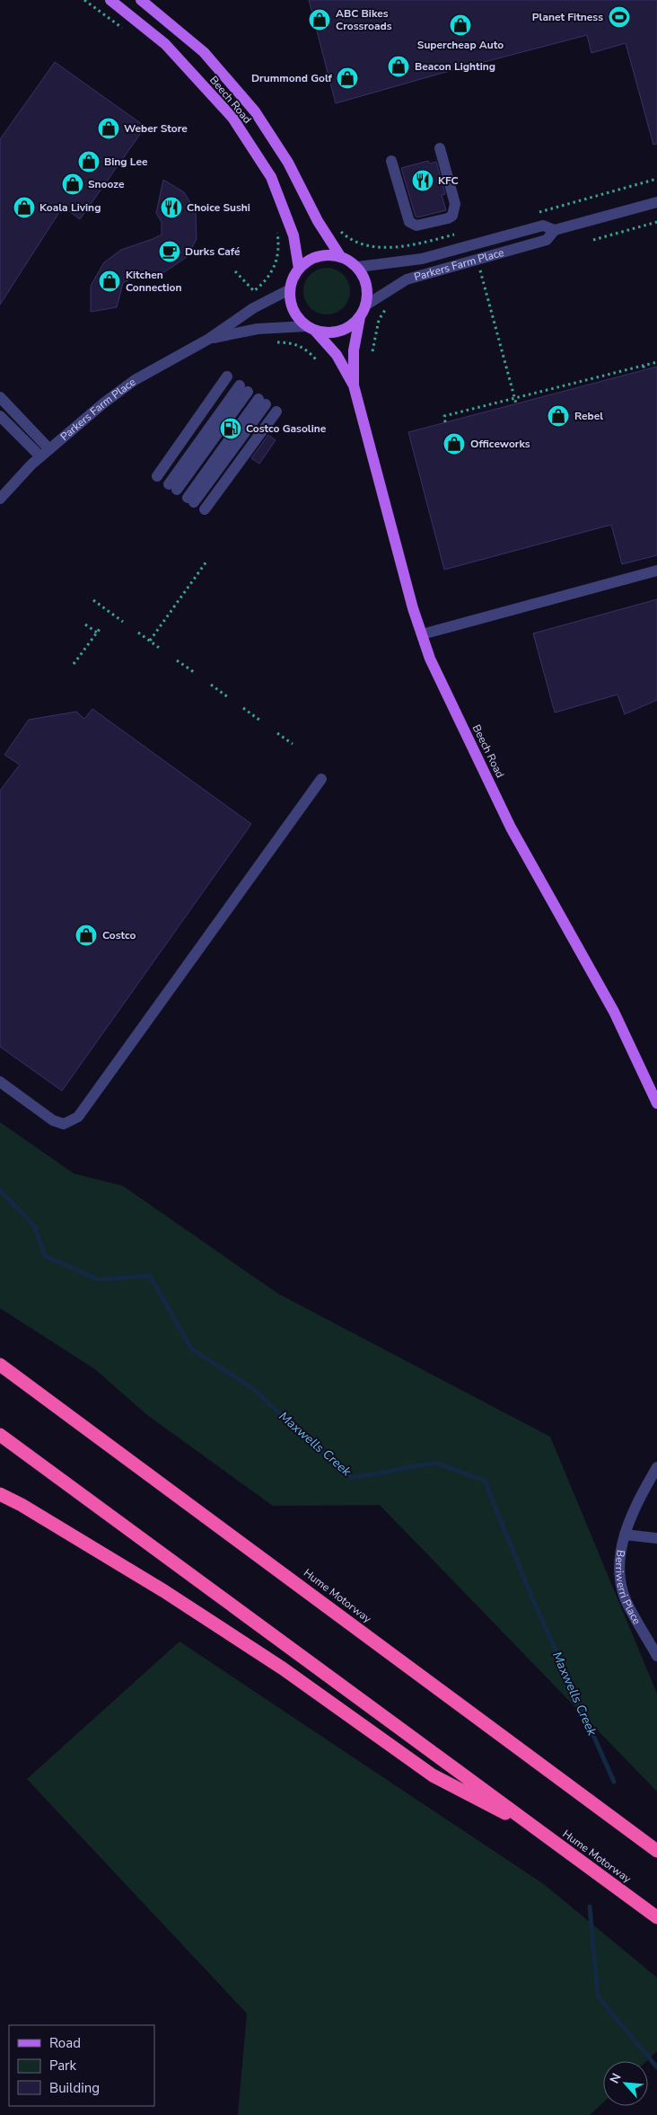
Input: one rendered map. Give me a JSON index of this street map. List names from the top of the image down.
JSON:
{
  "streets": {
    "highway": ["Hume Motorway"],
    "main road": ["Beech Road"],
    "street": ["Parkers Farm Place", "Berriwerri Place"]
  },
  "crossings": [
    ["Beech Road", "Parkers Farm Place"]
  ],
  "water": ["Maxwells Creek"],
  "places": {
    "sports": ["Planet Fitness"],
    "shop": [
      "ABC Bikes Crossroads",
      "Supercheap Auto",
      "Beacon Lighting",
      "Drummond Golf",
      "Weber Store",
      "Bing Lee",
      "Snooze",
      "Koala Living",
      "Kitchen Connection",
      "Rebel",
      "Officeworks",
      "Costco"
    ],
    "restaurant": ["KFC", "Choice Sushi"],
    "cafe": ["Durks Café"],
    "fuel station": ["Costco Gasoline"]
  },
  "legend": ["Road", "Park", "Building"],
  "north": "top left"
}
